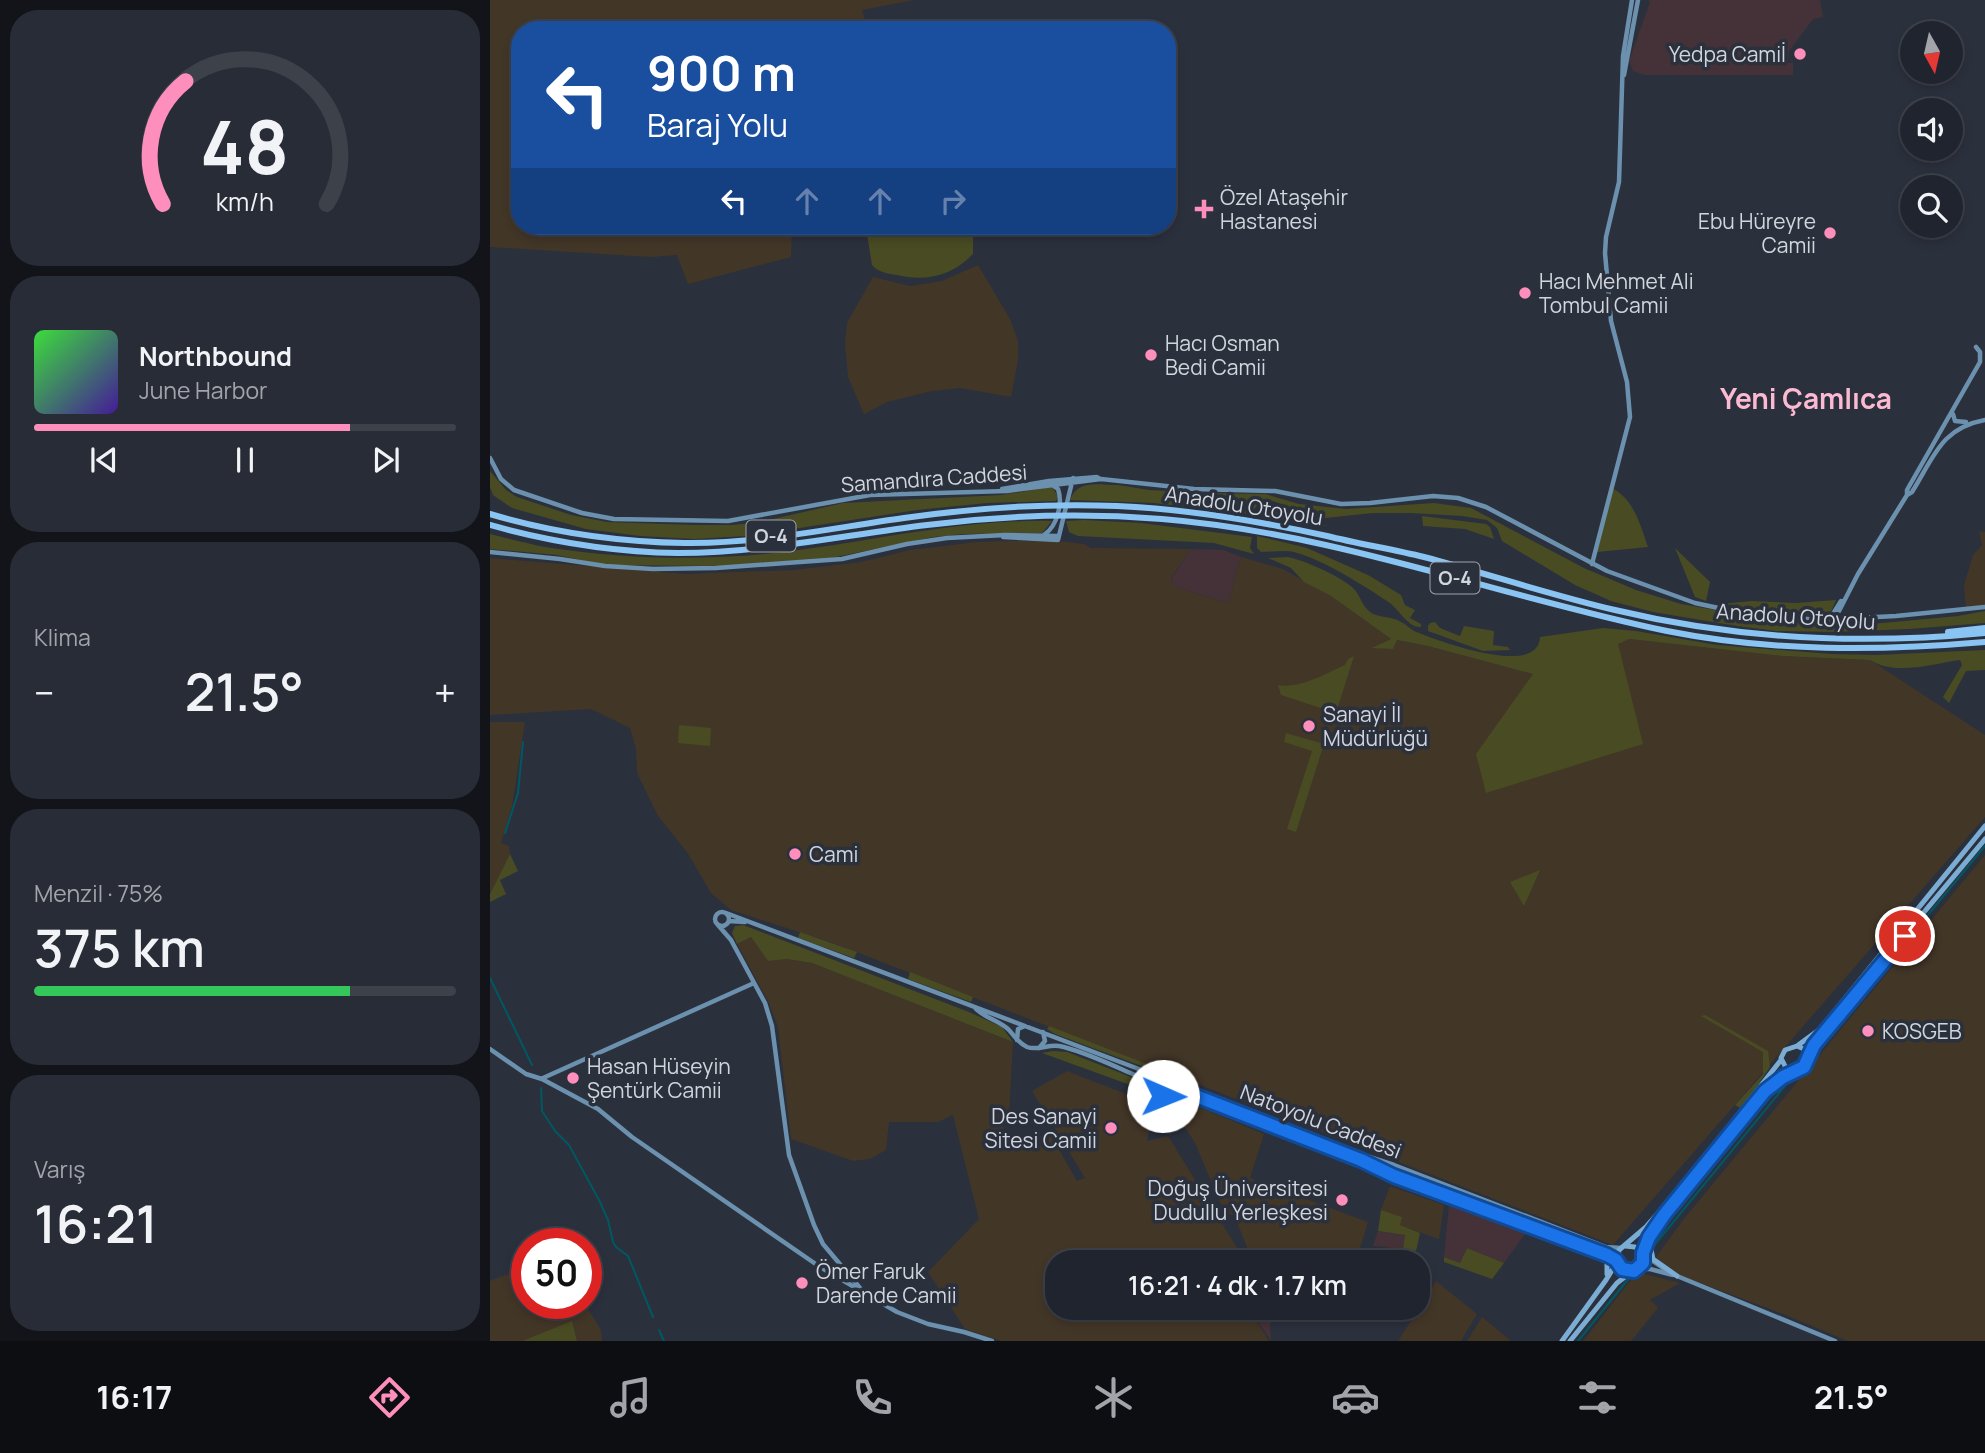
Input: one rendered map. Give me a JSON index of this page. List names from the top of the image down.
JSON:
{
  "streets": {
    "highway": ["Anadolu Otoyolu", "O-4"],
    "main road": ["Samandıra Caddesi", "Natoyolu Caddesi"]
  },
  "districts": ["Yeni Çamlıca"],
  "places": {
    "other": [
      "Yedpa Camiİ",
      "Ebu Hüreyre Camii",
      "Hacı Mehmet Ali Tombul Camii",
      "Hacı Osman Bedi Camii",
      "Sanayi İl Müdürlüğü",
      "Cami",
      "KOSGEB",
      "Hasan Hüseyin Şentürk Camii",
      "Des Sanayi Sitesi Camii",
      "Doğuş Üniversitesi Dudullu Yerleşkesi",
      "Ömer Faruk Darende Camii"
    ],
    "health": ["Özel Ataşehir Hastanesi"]
  },
  "north": "bottom",
  "page": {
    "turn": ["900 m", "Baraj Yolu"],
    "song": ["Northbound", "June Harbor"],
    "tile": [
      "Klima",
      ["Menzil · 75%", "375 km"],
      ["Varış", "16:21"]
    ],
    "heat": ["−", "21.5°", "+"],
    "limit": "50",
    "trip": "16:21 · 4 dk · 1.7 km",
    "tabs": ["16:17", "21.5°"],
    "gauge": ["48", "km/h"]
  }
}
